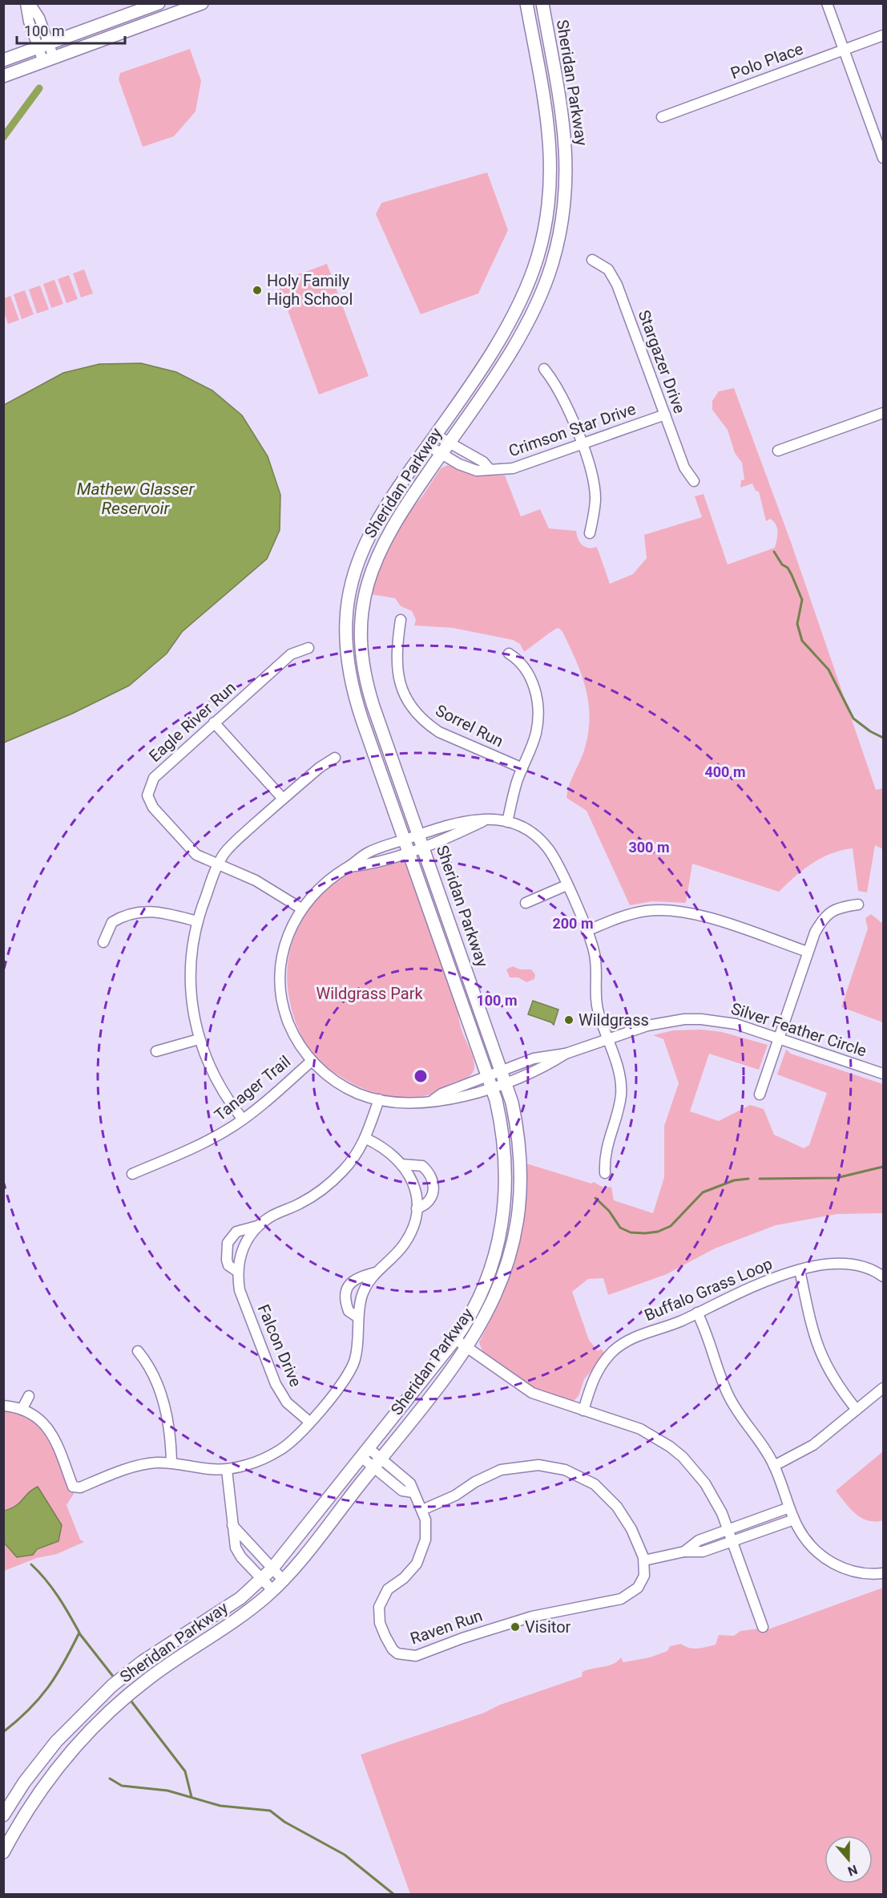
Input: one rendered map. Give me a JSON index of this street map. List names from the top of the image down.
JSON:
{
  "streets": {
    "main road": ["Sheridan Parkway"],
    "street": [
      "Polo Place",
      "Stargazer Drive",
      "Crimson Star Drive",
      "Eagle River Run",
      "Sorrel Run",
      "Silver Feather Circle",
      "Tanager Trail",
      "Buffalo Grass Loop",
      "Falcon Drive",
      "Raven Run"
    ]
  },
  "crossings": [
    ["Sheridan Parkway", "Crimson Star Drive"],
    ["Sheridan Parkway", "Silver Feather Circle"],
    ["Sheridan Parkway", "Raven Run"],
    ["Stargazer Drive", "Crimson Star Drive"],
    ["Silver Feather Circle", "Falcon Drive"]
  ],
  "water": ["Mathew Glasser Reservoir"],
  "parks": ["Wildgrass Park"],
  "places": ["Holy Family High School", "Wildgrass", "Visitor"],
  "scale_bar": "100 m",
  "north": "bottom",
  "rings": [
    "400 m",
    "300 m",
    "200 m",
    "100 m"
  ]
}
